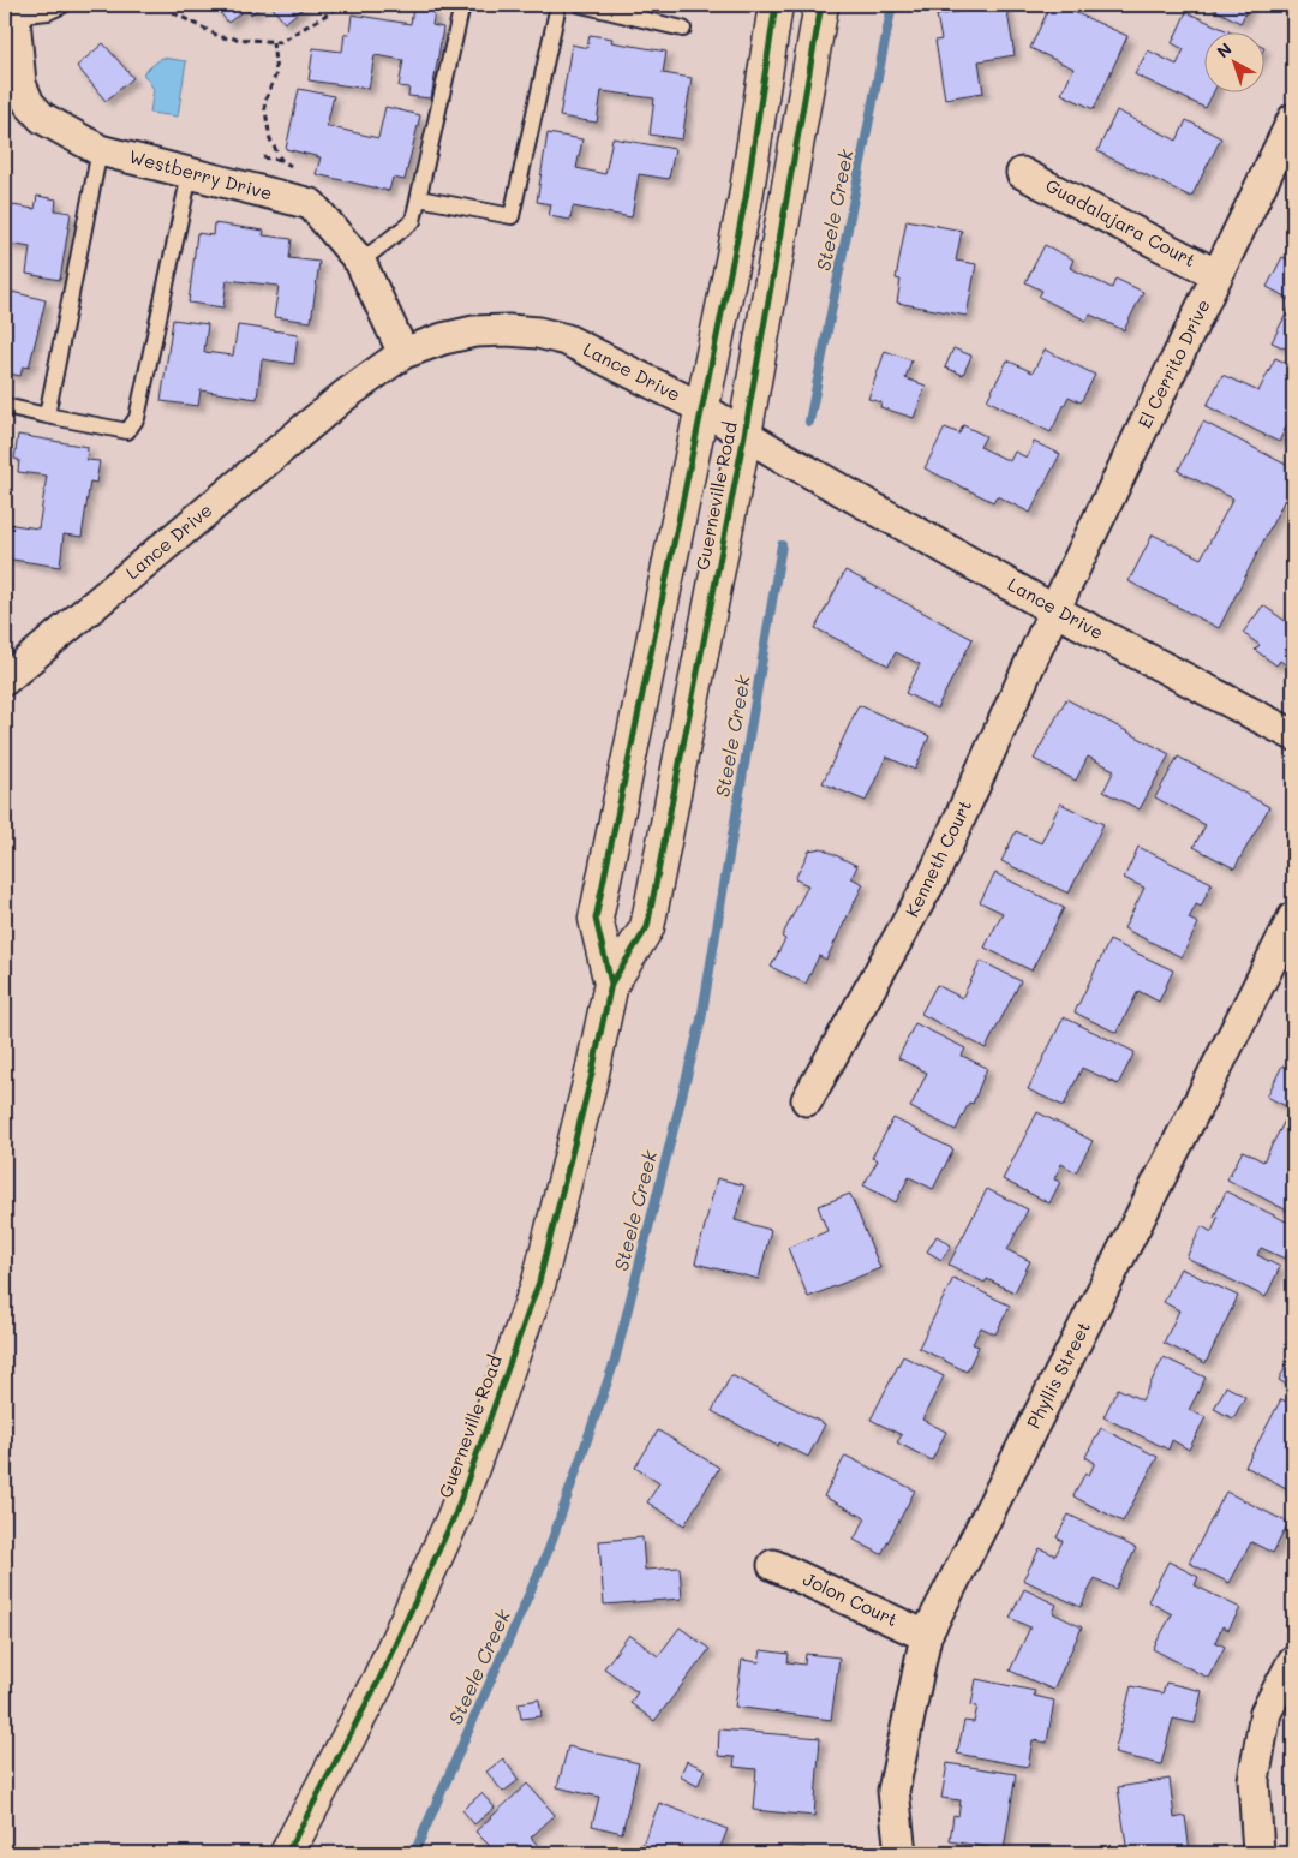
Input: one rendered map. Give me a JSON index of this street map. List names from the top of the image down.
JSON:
{
  "streets": {
    "main road": ["Guerneville Road"],
    "street": [
      "Westberry Drive",
      "Guadalajara Court",
      "El Cerrito Drive",
      "Lance Drive",
      "Kenneth Court",
      "Phyllis Street",
      "Jolon Court"
    ]
  },
  "crossings": [
    ["Westberry Drive", "Lance Drive"],
    ["Guadalajara Court", "El Cerrito Drive"],
    ["El Cerrito Drive", "Lance Drive"],
    ["El Cerrito Drive", "Kenneth Court"],
    ["Lance Drive", "Guerneville Road"],
    ["Lance Drive", "Kenneth Court"],
    ["Phyllis Street", "Jolon Court"]
  ],
  "water": ["Steele Creek"],
  "north": "top left"
}
